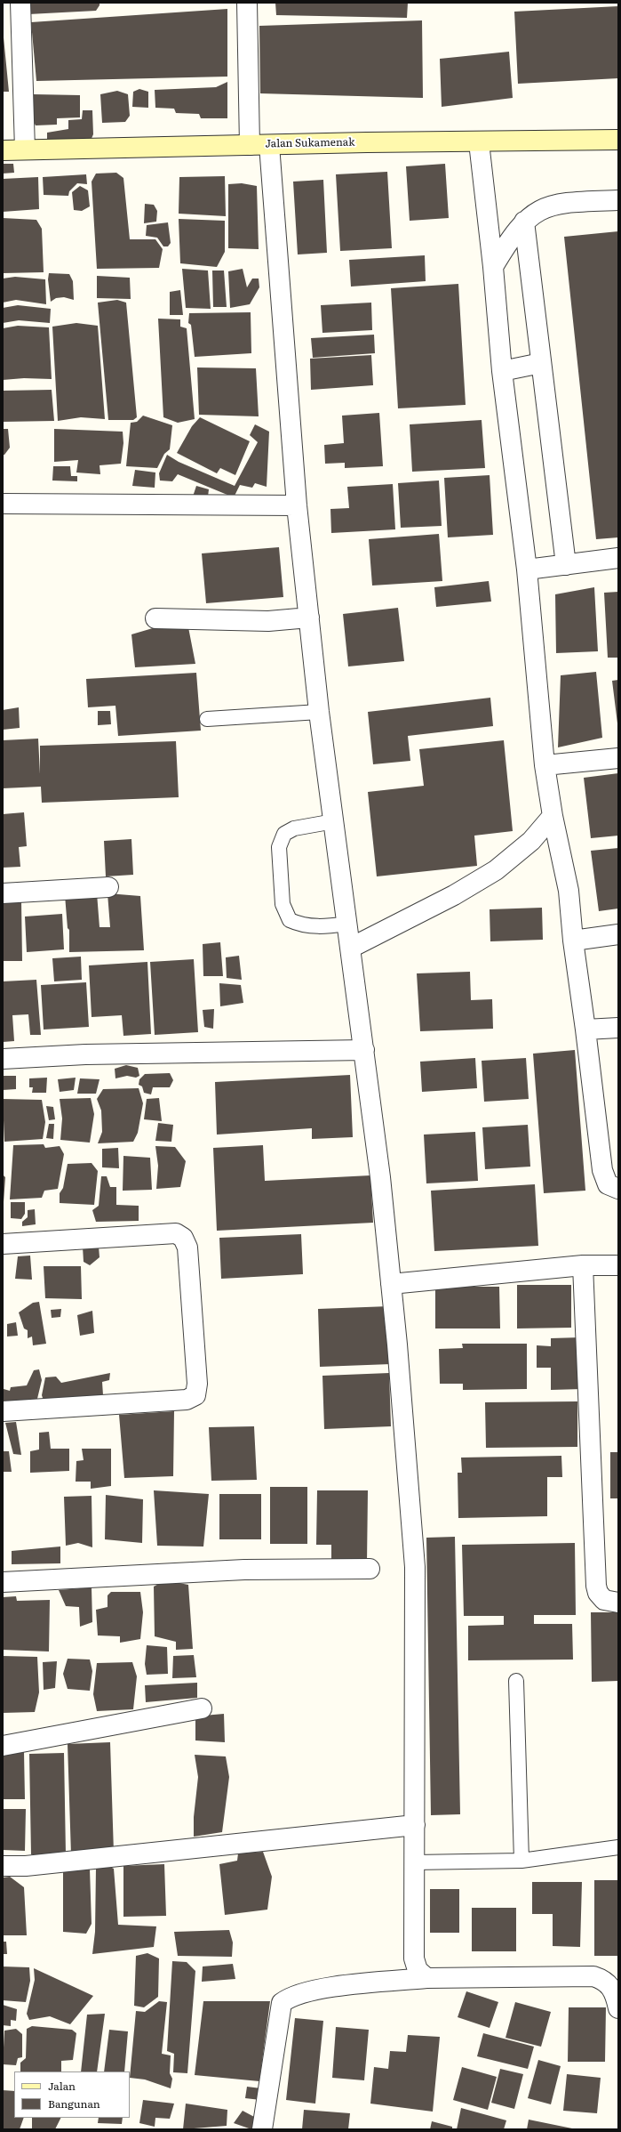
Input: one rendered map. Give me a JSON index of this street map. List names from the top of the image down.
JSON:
{
  "streets": {
    "main road": ["Jalan Sukamenak"]
  },
  "legend": ["Jalan", "Bangunan"]
}
